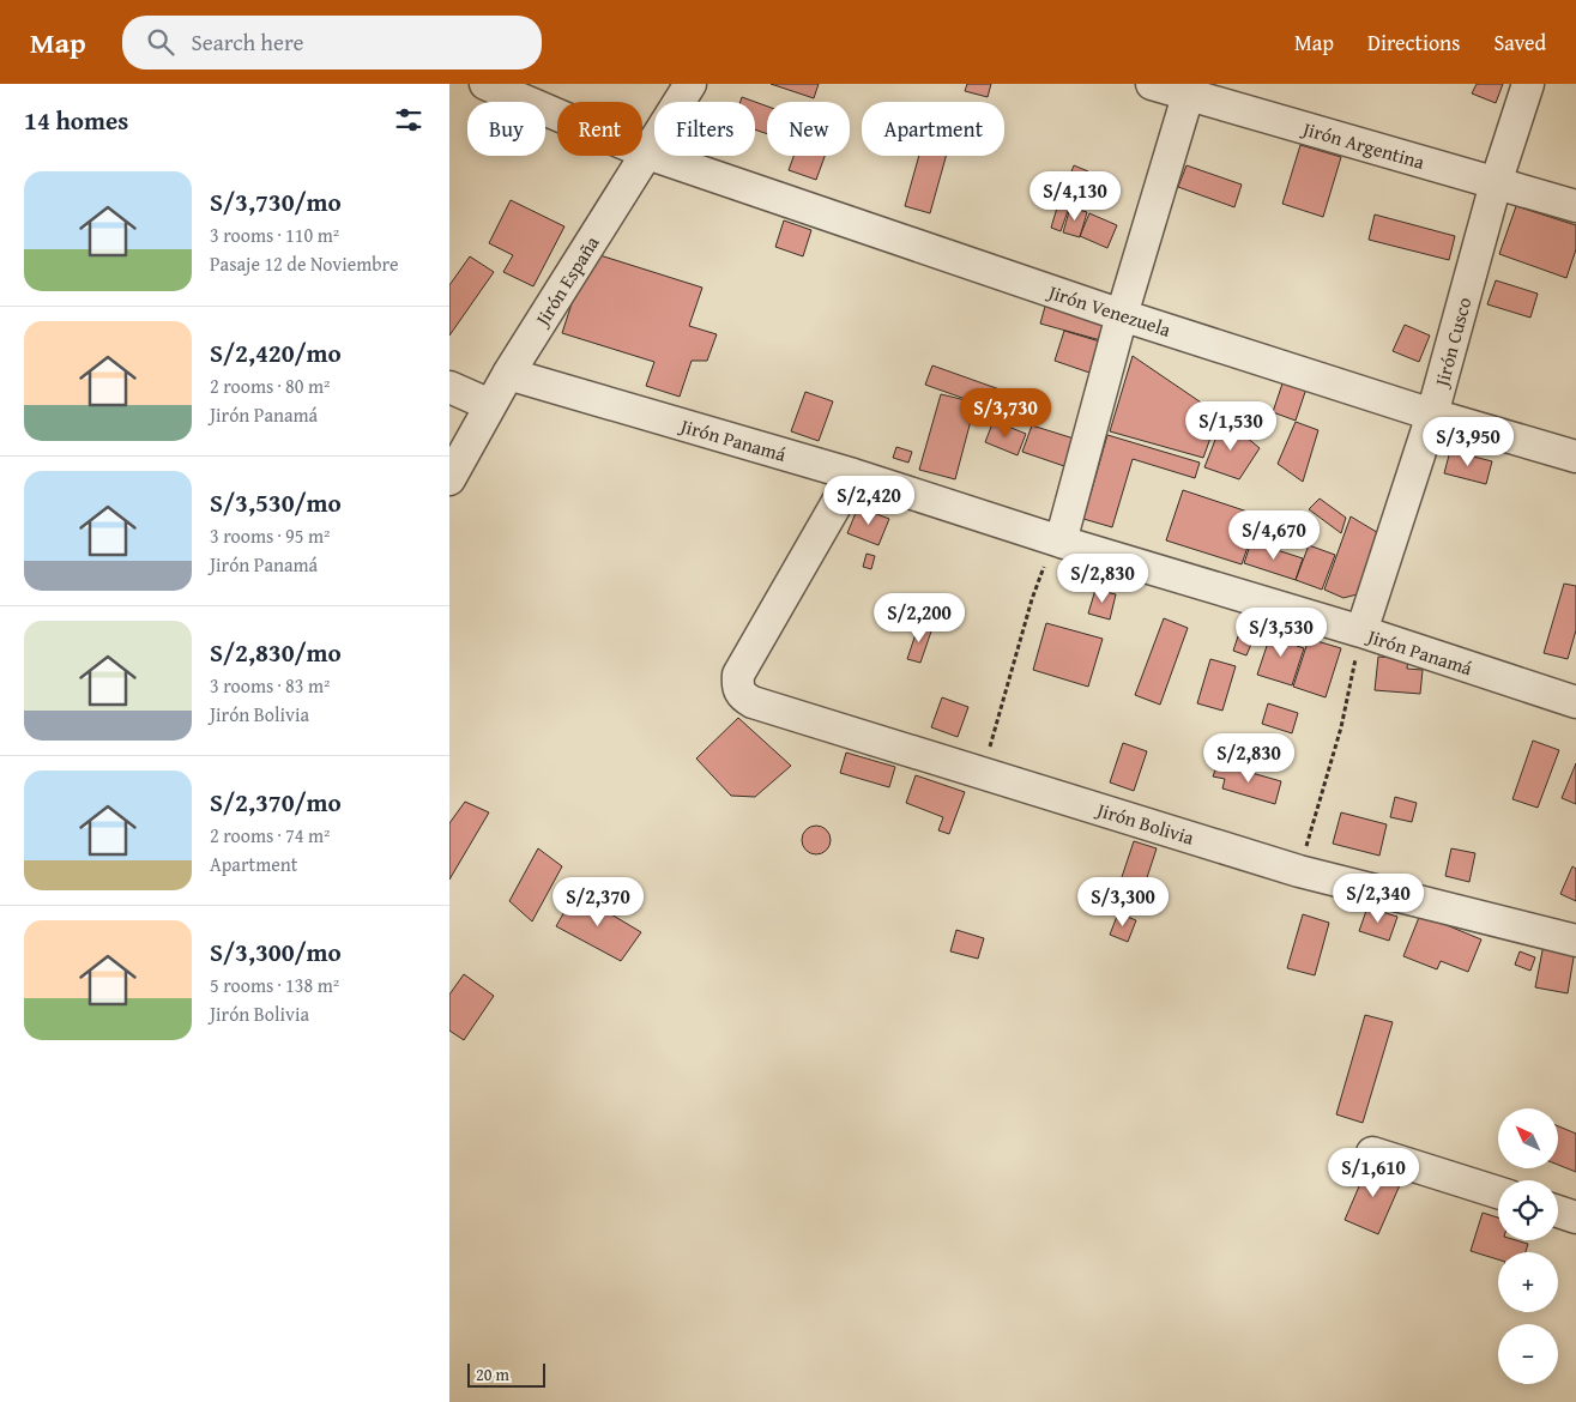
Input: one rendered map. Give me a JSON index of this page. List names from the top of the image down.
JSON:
{
  "streets": {
    "street": [
      "Jirón Argentina",
      "Jirón España",
      "Jirón Venezuela",
      "Jirón Cusco",
      "Jirón Panamá",
      "Jirón Bolivia"
    ]
  },
  "crossings": [
    ["Jirón Argentina", "Jirón Cusco"],
    ["Jirón España", "Jirón Venezuela"],
    ["Jirón España", "Jirón Panamá"],
    ["Jirón Venezuela", "Jirón Cusco"],
    ["Jirón Cusco", "Jirón Panamá"],
    ["Jirón Panamá", "Jirón Bolivia"]
  ],
  "scale_bar": "20 m",
  "north": "top left",
  "page": {
    "header": "Map",
    "search": "Search here",
    "nav": ["Map", "Directions", "Saved"],
    "heading": "14 homes",
    "chip": [
      "Buy",
      "Rent",
      "Filters",
      "New",
      "Apartment"
    ],
    "list": [
      {
        "name": "S/3,730/mo",
        "note": "3 rooms · 110 m² · Pasaje 12 de Noviembre"
      },
      {
        "name": "S/2,420/mo",
        "note": "2 rooms · 80 m² · Jirón Panamá"
      },
      {
        "name": "S/3,530/mo",
        "note": "3 rooms · 95 m² · Jirón Panamá"
      },
      {
        "name": "S/2,830/mo",
        "note": "3 rooms · 83 m² · Jirón Bolivia"
      },
      {
        "name": "S/2,370/mo",
        "note": "2 rooms · 74 m² · Apartment"
      },
      {
        "name": "S/3,300/mo",
        "note": "5 rooms · 138 m² · Jirón Bolivia"
      }
    ],
    "price": [
      "S/4,130",
      "S/3,730",
      "S/1,530",
      "S/3,950",
      "S/2,420",
      "S/4,670",
      "S/2,830",
      "S/2,200",
      "S/3,530",
      "S/2,830",
      "S/2,340",
      "S/2,370",
      "S/3,300",
      "S/1,610"
    ],
    "map_buttons": ["+", "−"],
    "scale": "20 m"
  }
}
